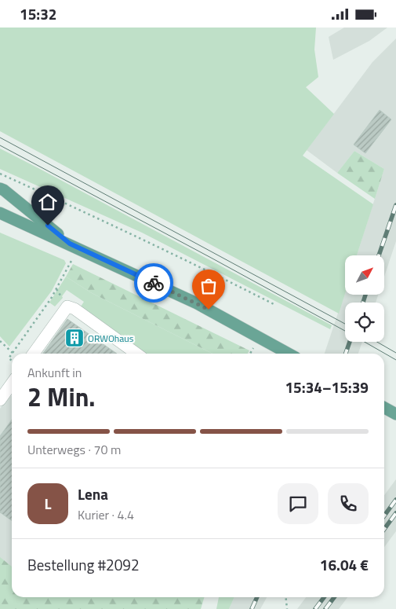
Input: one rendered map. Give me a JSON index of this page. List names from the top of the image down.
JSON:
{
  "places": {
    "building": ["ORWOhaus"]
  },
  "north": "top right",
  "page": {
    "status": "15:32",
    "heading": ["2 Min.", "Ankunft in", "15:34–15:39"],
    "panel": [
      "Lena",
      "Kurier · 4.4",
      "Bestellung #2092",
      "16.04 €"
    ],
    "bar": "Unterwegs · 70 m",
    "round": "L"
  }
}
